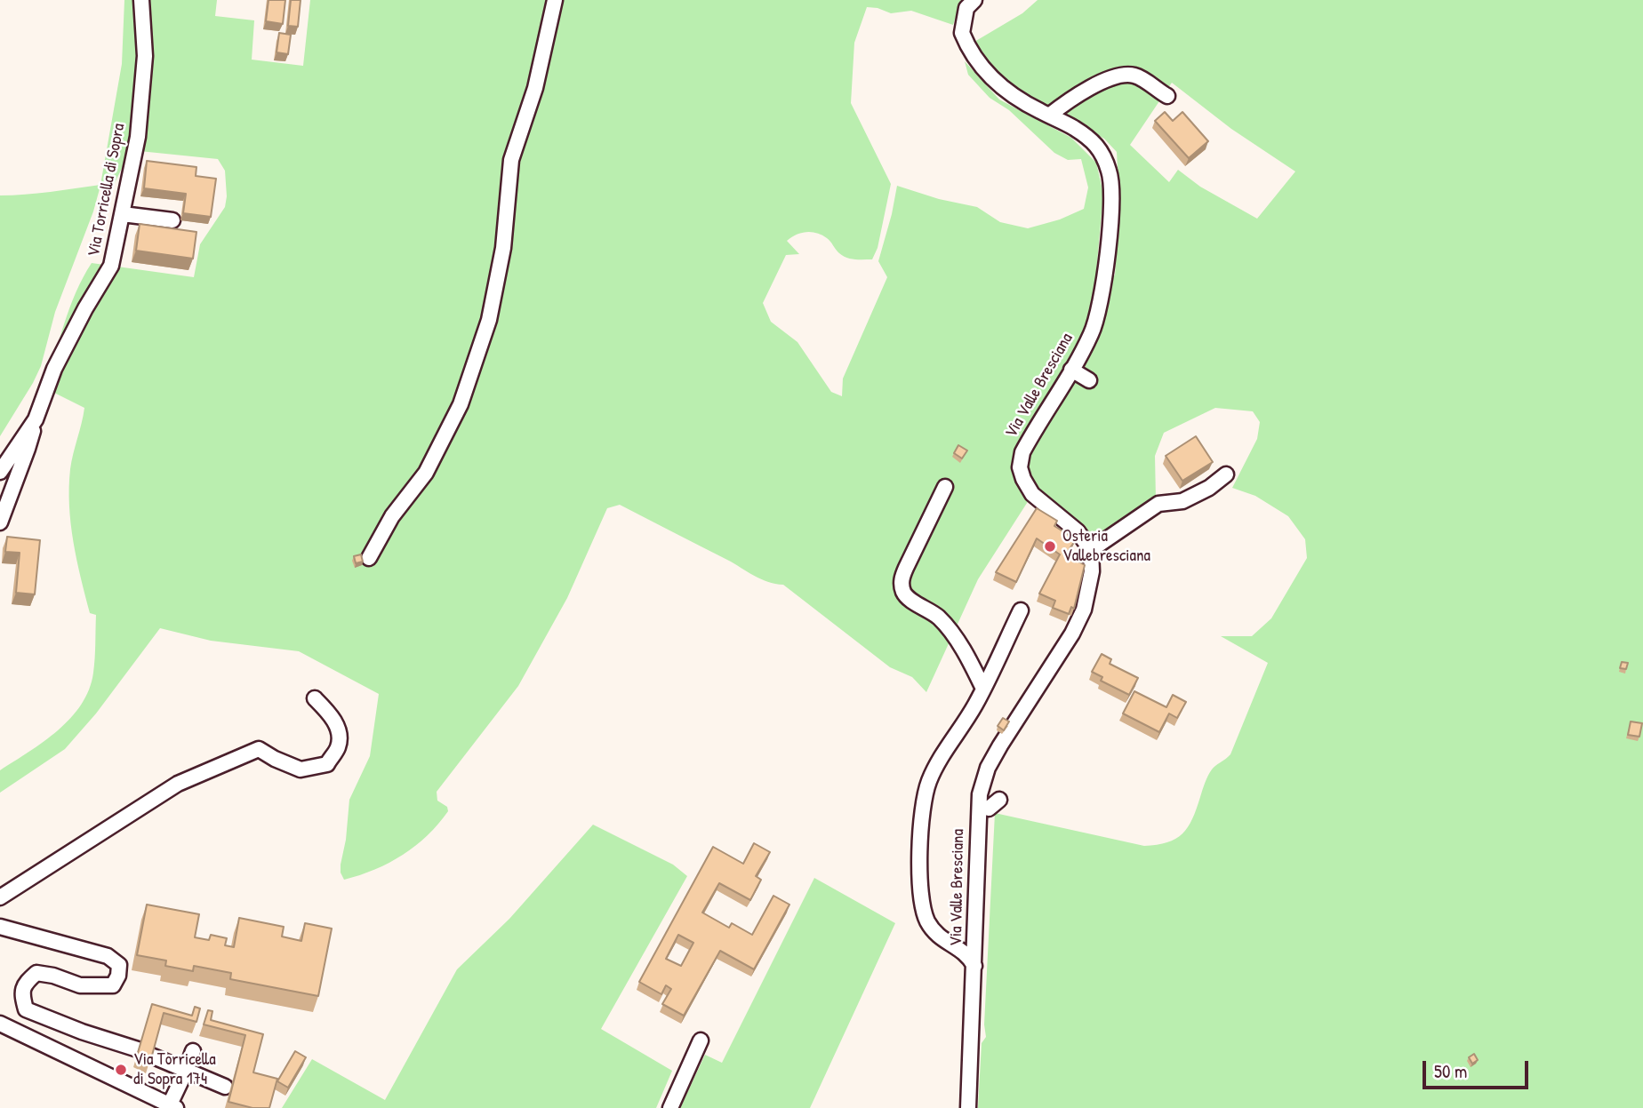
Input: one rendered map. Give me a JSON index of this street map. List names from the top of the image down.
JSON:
{
  "streets": {
    "street": ["Via Torricella di Sopra", "Via Valle Bresciana"]
  },
  "places": ["Osteria Vallebresciana", "Via Torricella di Sopra 174"],
  "scale_bar": "50 m"
}
